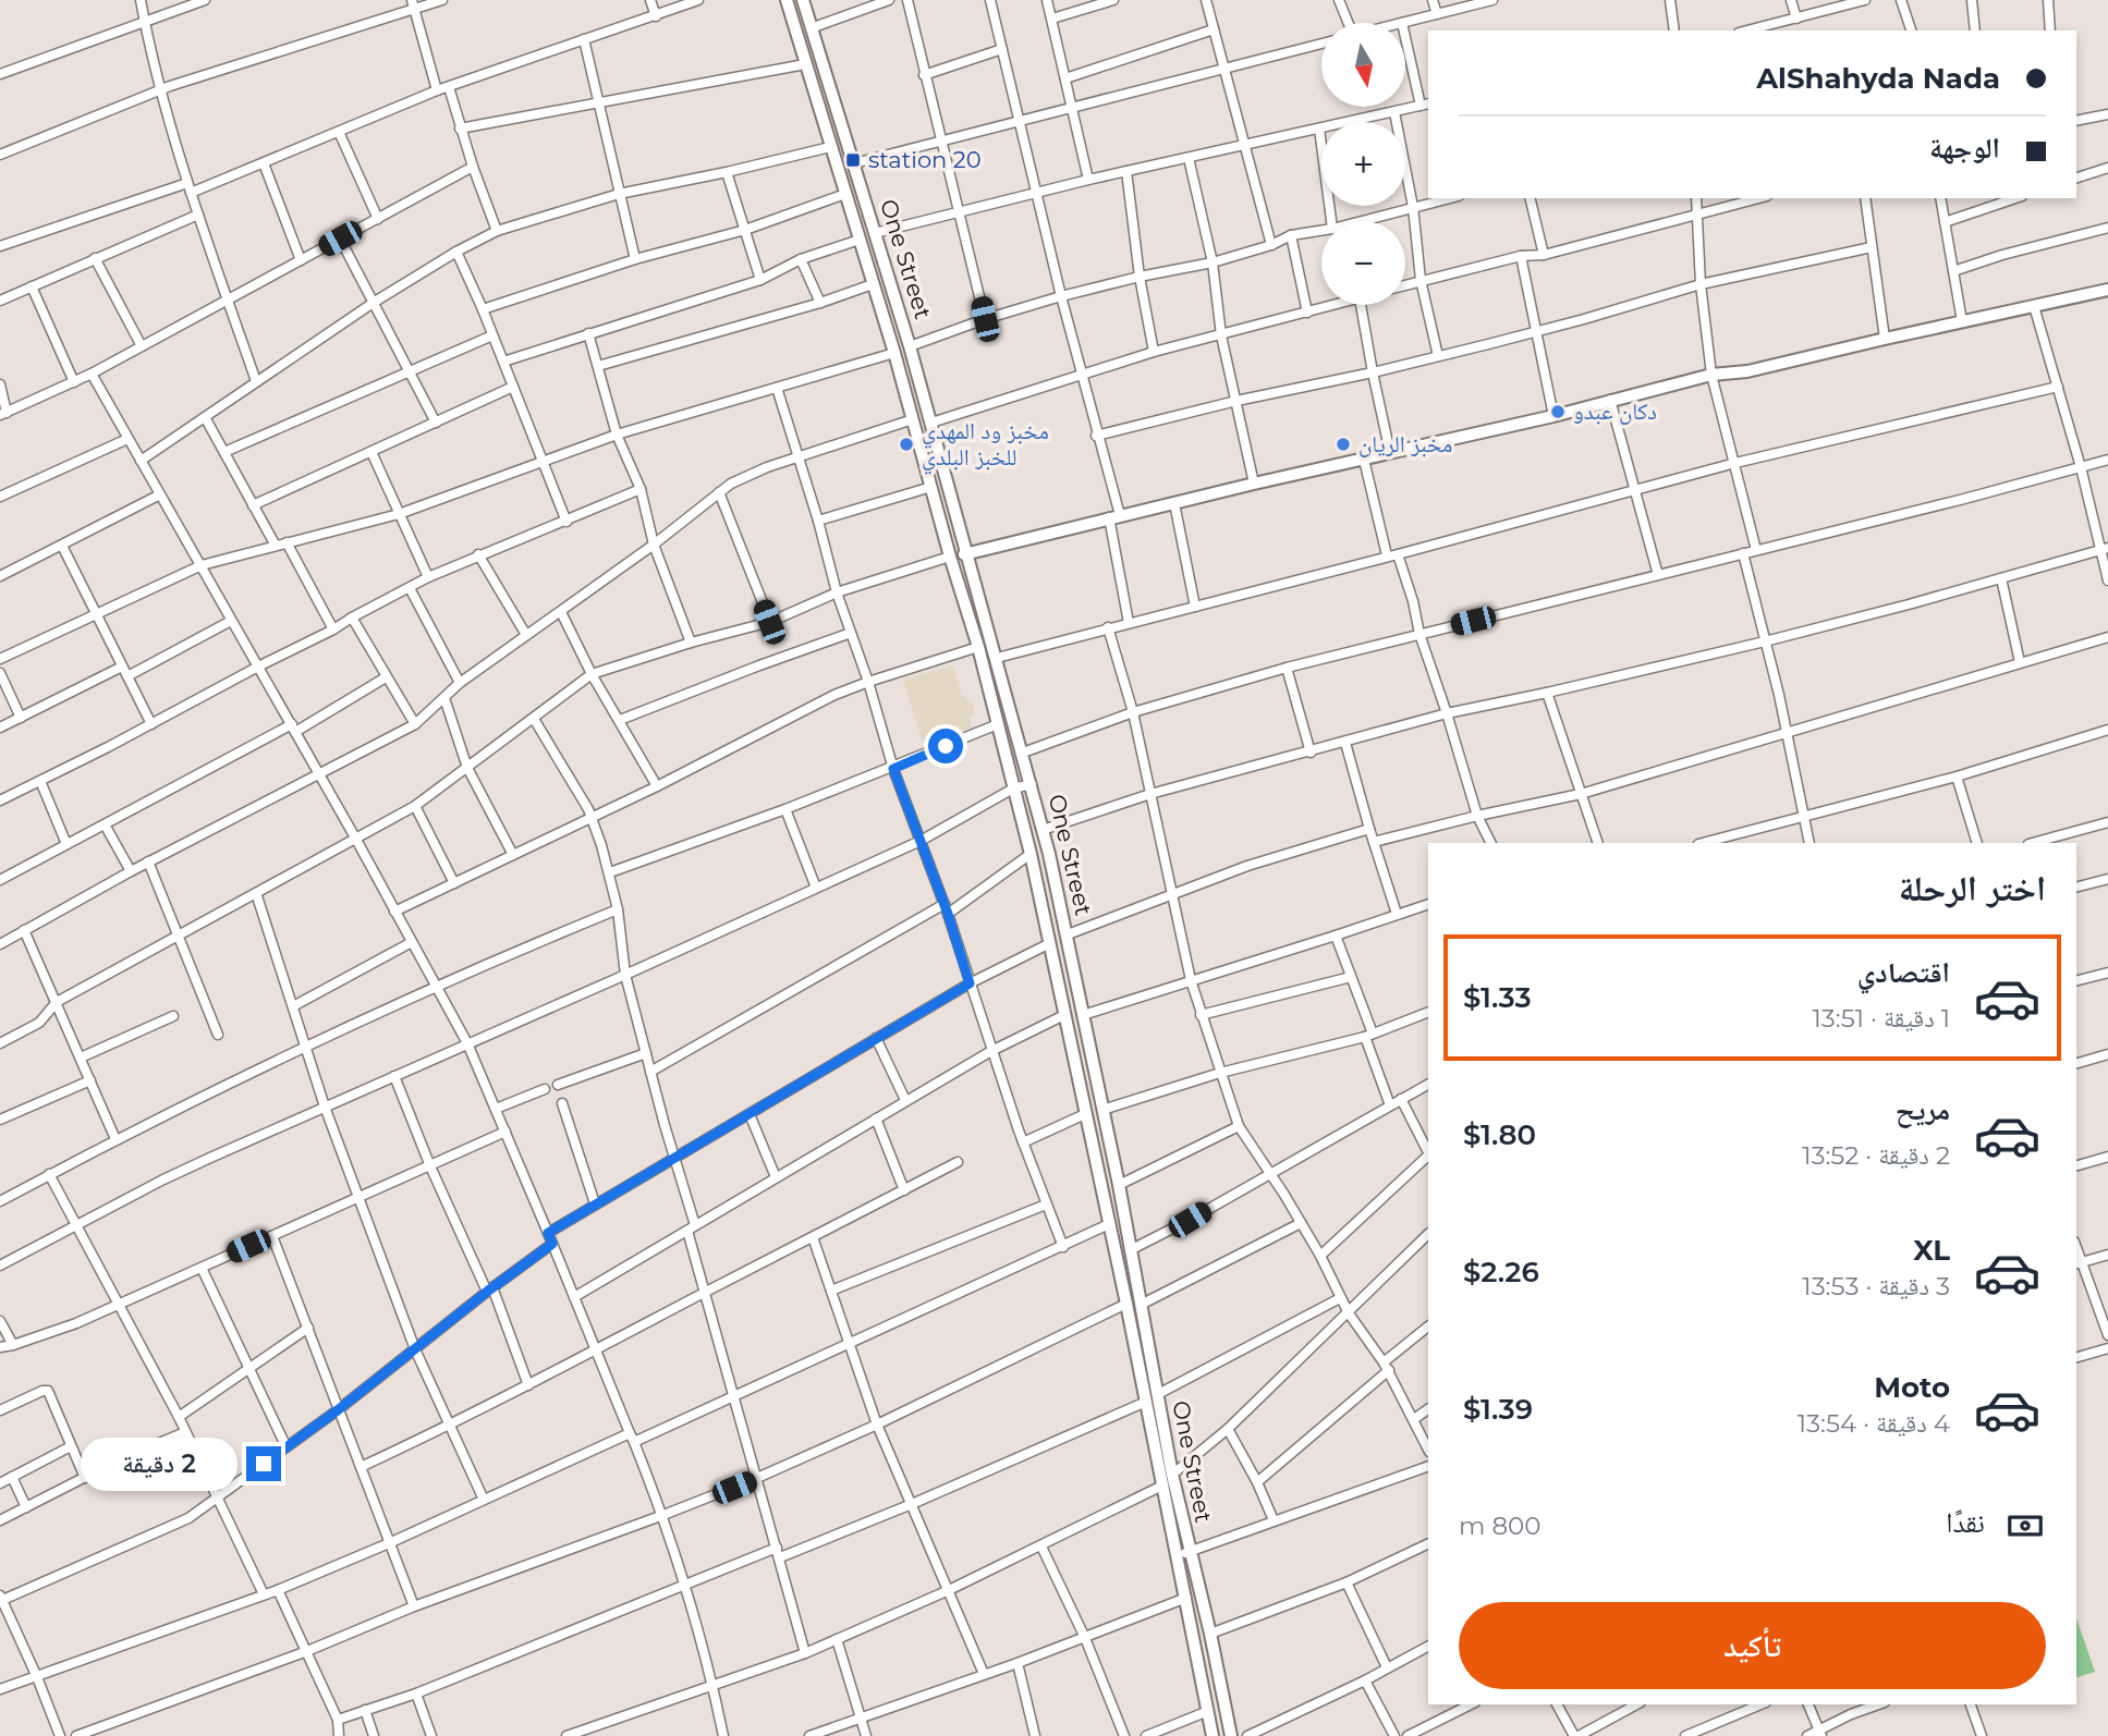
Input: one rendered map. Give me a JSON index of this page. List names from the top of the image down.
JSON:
{
  "streets": {
    "street": ["One Street"]
  },
  "places": {
    "transit": ["station 20"],
    "other": ["دكان عبدو", "مخبز ود المهدي للخبز البلدي", "مخبز الريان"]
  },
  "north": "bottom",
  "page": {
    "map_buttons": ["+", "−"],
    "banner": ["AlShahyda Nada", "الوجهة"],
    "heading": "اختر الرحلة",
    "list": [
      {
        "name": "اقتصادي",
        "note": "1 دقيقة · 13:51",
        "value": "$1.33"
      },
      {
        "name": "مريح",
        "note": "2 دقيقة · 13:52",
        "value": "$1.80"
      },
      {
        "name": "XL",
        "note": "3 دقيقة · 13:53",
        "value": "$2.26"
      },
      {
        "name": "Moto",
        "note": "4 دقيقة · 13:54",
        "value": "$1.39"
      }
    ],
    "bubble": "2 دقيقة",
    "pay": ["نقدًا", "800 m"],
    "buttons": "تأكيد"
  }
}
